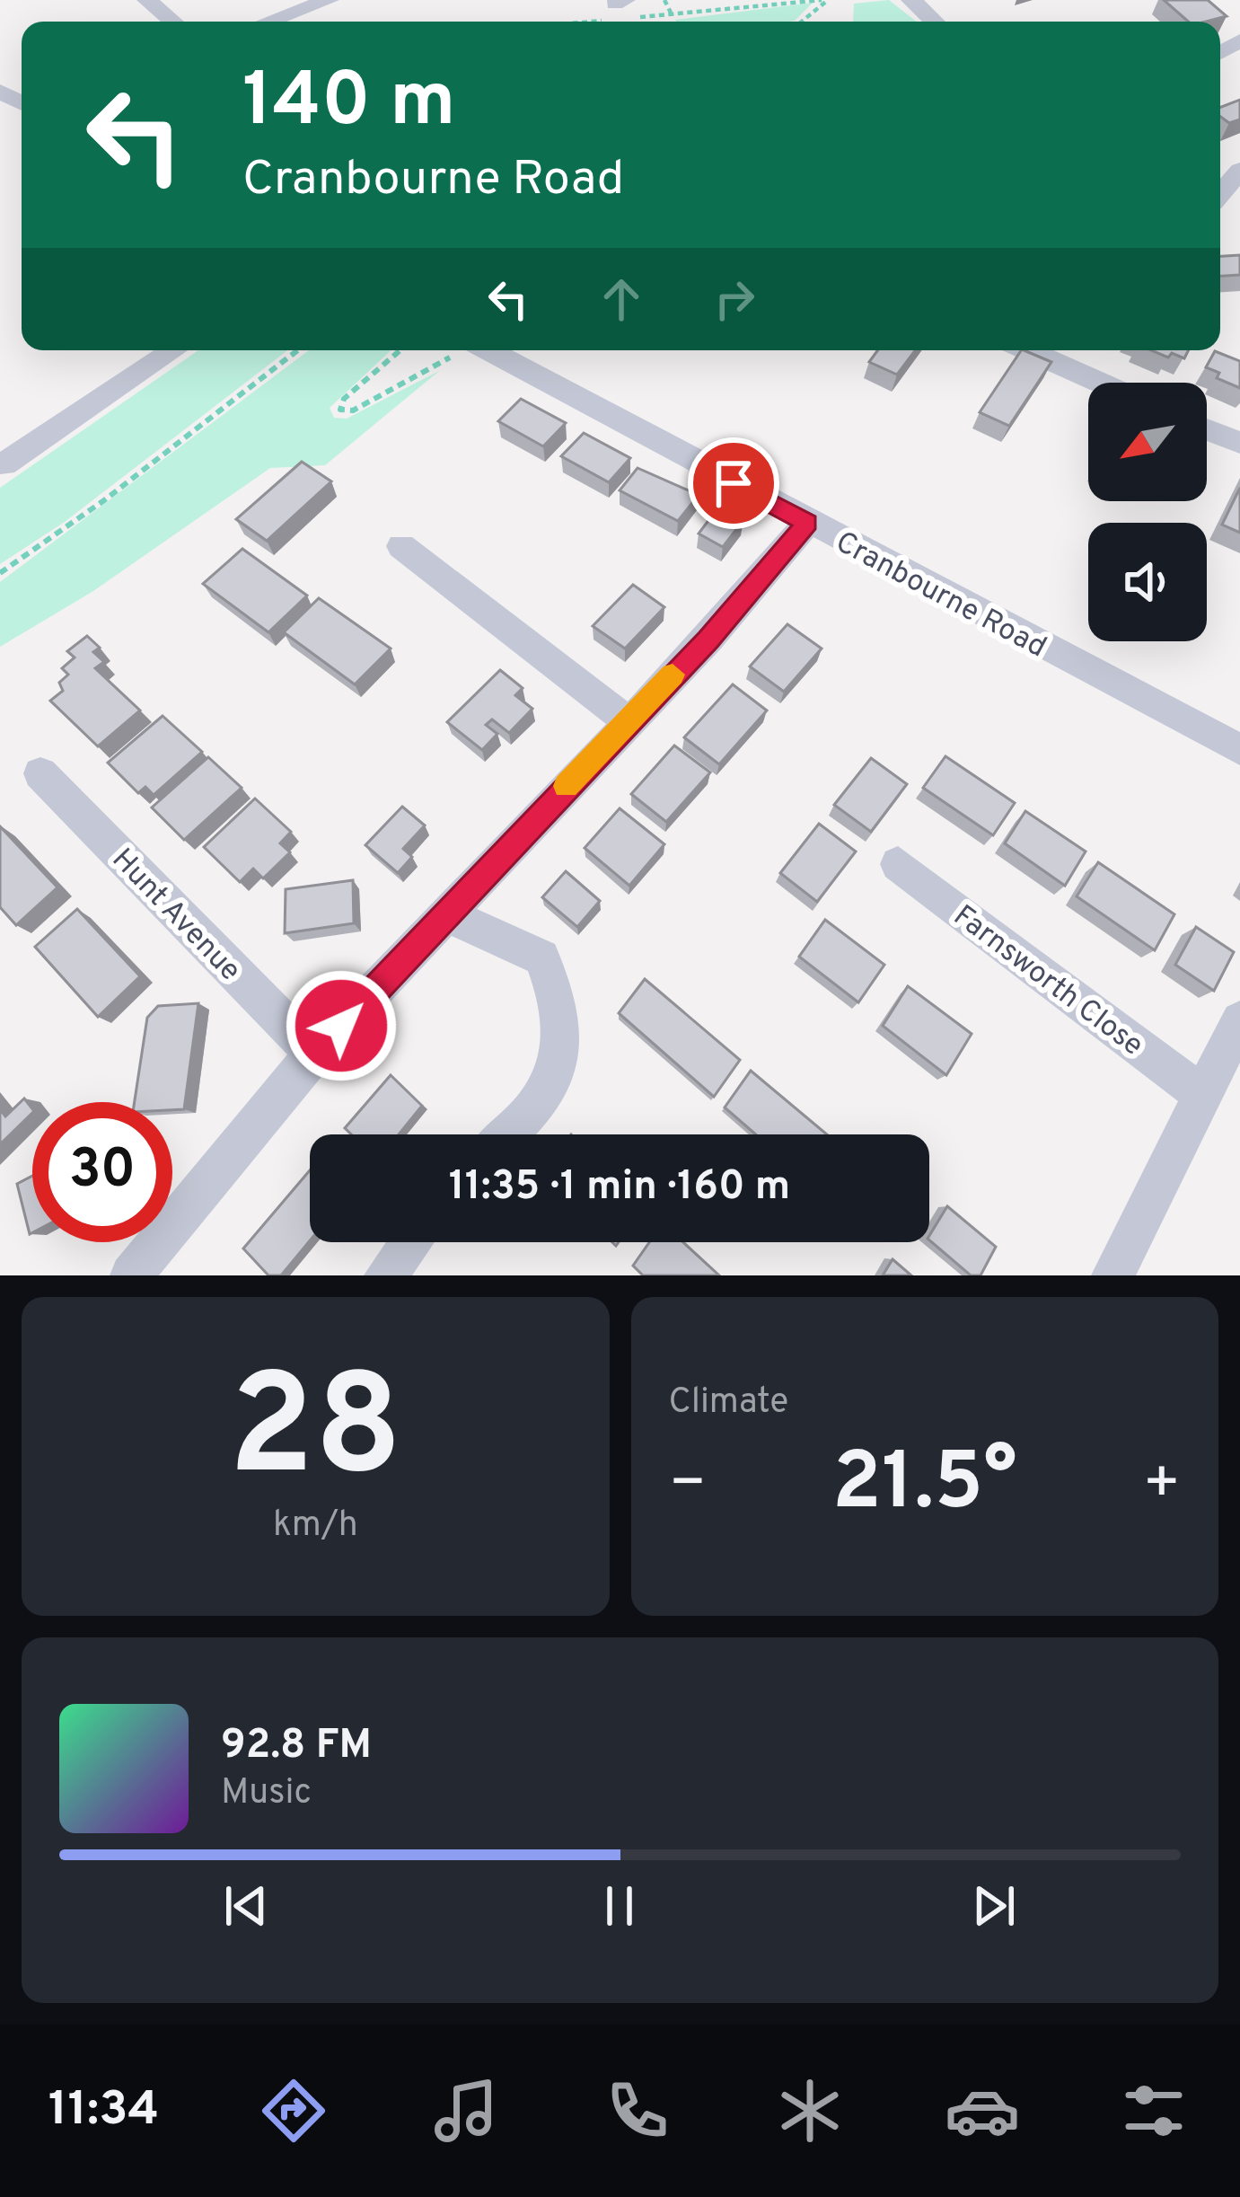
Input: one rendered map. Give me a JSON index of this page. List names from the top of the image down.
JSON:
{
  "streets": {
    "street": ["Cranbourne Road", "Hunt Avenue", "Farnsworth Close"]
  },
  "north": "bottom left",
  "page": {
    "turn": ["140 m", "Cranbourne Road"],
    "limit": "30",
    "trip": "11:35 · 1 min · 160 m",
    "tile": [
      ["28", "km/h"],
      "Climate"
    ],
    "heat": ["−", "21.5°", "+"],
    "song": ["92.8 FM", "Music"],
    "tabs": "11:34"
  }
}
